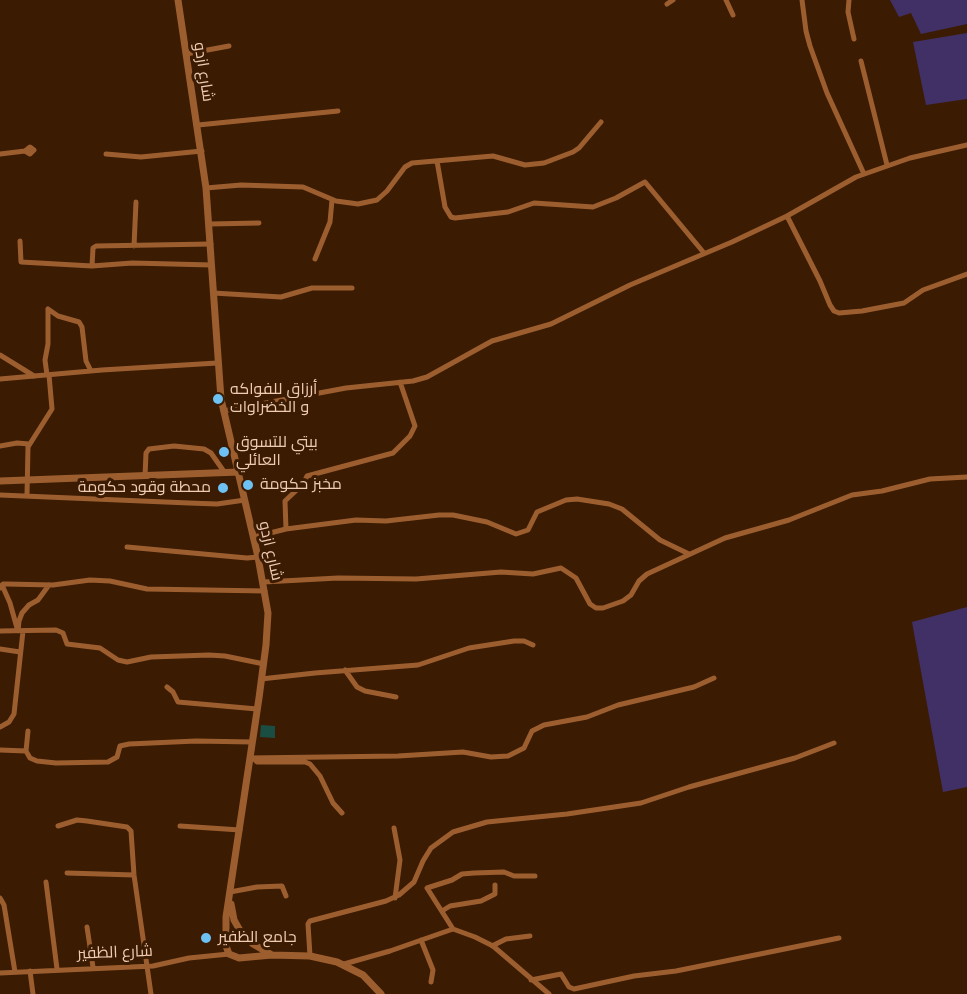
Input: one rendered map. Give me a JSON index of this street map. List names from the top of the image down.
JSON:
{
  "streets": {
    "street": ["شارع ازدو", "شارع الظفير"]
  },
  "crossings": [
    ["شارع ازدو", "شارع الظفير"]
  ],
  "places": [
    "أرزاق للفواكه و الخضراوات",
    "بيتي للتسوق العائلي",
    "مخبز حكومة",
    "محطة وقود حكومة",
    "جامع الظفير"
  ]
}
